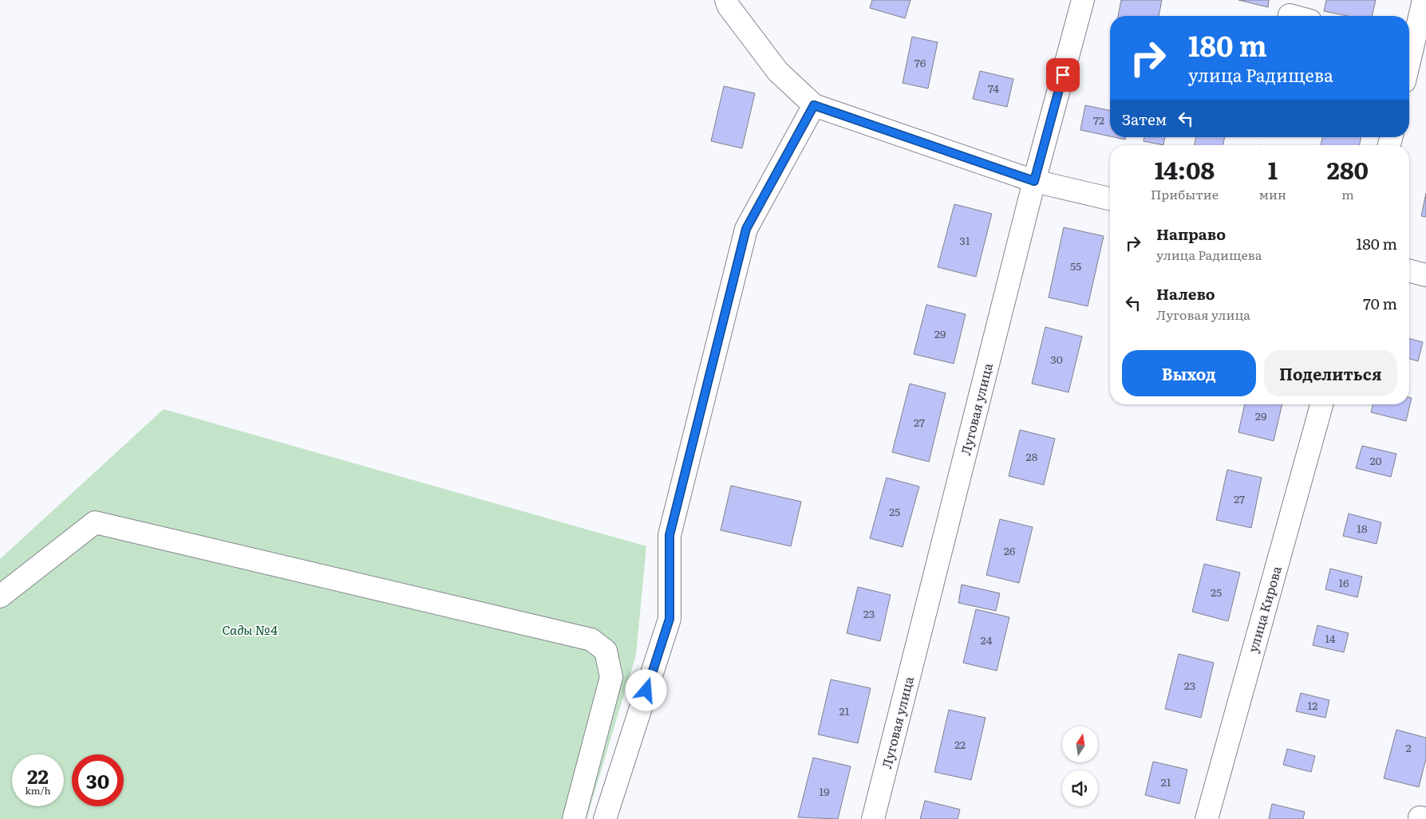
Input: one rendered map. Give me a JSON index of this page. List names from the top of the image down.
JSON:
{
  "streets": {
    "street": ["Луговая улица", "улица Кирова"]
  },
  "parks": ["Сады №4"],
  "house_numbers": [
    "76",
    "74",
    "72",
    "31",
    "55",
    "29",
    "30",
    "29",
    "27",
    "28",
    "20",
    "27",
    "25",
    "18",
    "26",
    "16",
    "25",
    "23",
    "14",
    "24",
    "23",
    "12",
    "21",
    "22",
    "2",
    "21",
    "19"
  ],
  "north": "top",
  "page": {
    "turn": ["180 m", "улица Радищева"],
    "then": "Затем",
    "eta": [
      "14:08",
      "Прибытие",
      "1",
      "мин",
      "280",
      "m"
    ],
    "list": [
      {
        "name": "Направо",
        "note": "улица Радищева",
        "value": "180 m"
      },
      {
        "name": "Налево",
        "note": "Луговая улица",
        "value": "70 m"
      }
    ],
    "buttons": ["Выход", "Поделиться"],
    "speed": "22 km/h",
    "limit": "30"
  }
}
